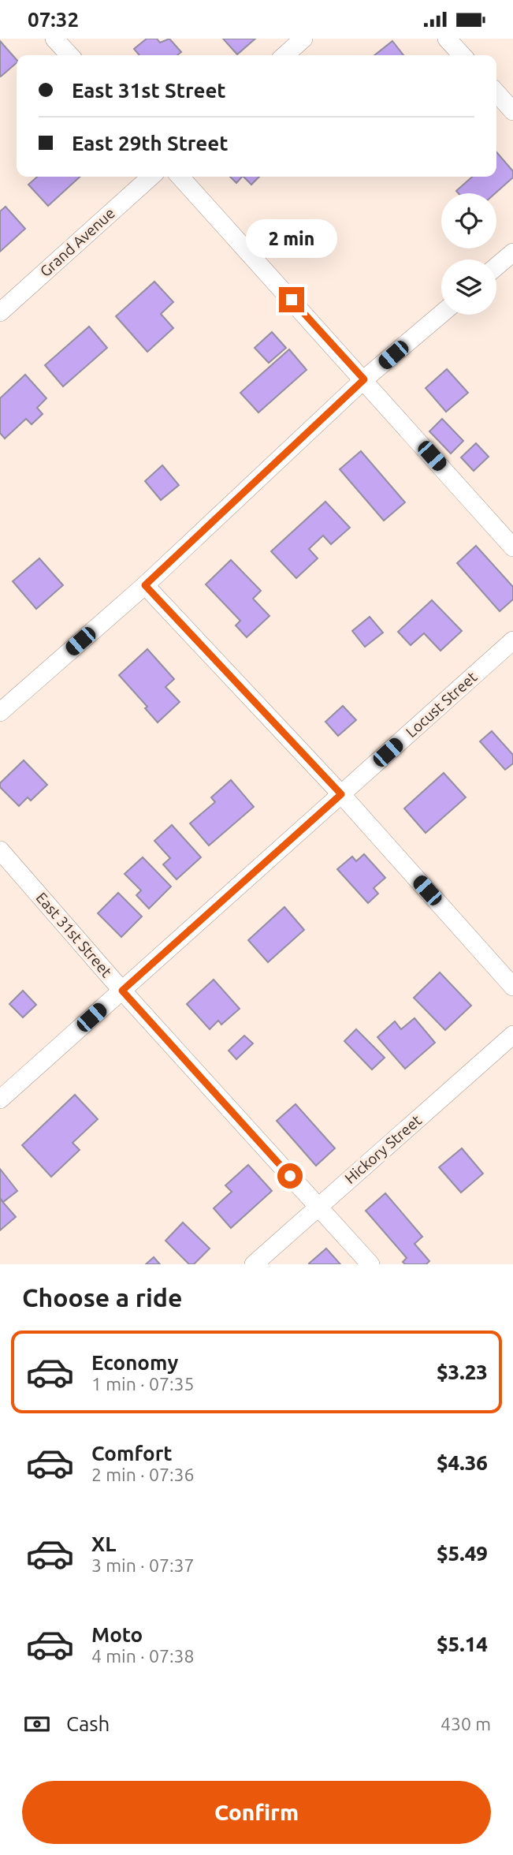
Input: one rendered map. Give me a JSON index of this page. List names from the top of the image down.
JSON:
{
  "streets": {
    "street": [
      "Grand Avenue",
      "Locust Street",
      "East 31st Street",
      "Hickory Street"
    ]
  },
  "crossings": [
    ["Locust Street", "East 31st Street"],
    ["East 31st Street", "Hickory Street"]
  ],
  "page": {
    "status": "07:32",
    "banner": ["East 31st Street", "East 29th Street"],
    "bubble": "2 min",
    "heading": "Choose a ride",
    "list": [
      {
        "name": "Economy",
        "note": "1 min · 07:35",
        "value": "$3.23"
      },
      {
        "name": "Comfort",
        "note": "2 min · 07:36",
        "value": "$4.36"
      },
      {
        "name": "XL",
        "note": "3 min · 07:37",
        "value": "$5.49"
      },
      {
        "name": "Moto",
        "note": "4 min · 07:38",
        "value": "$5.14"
      }
    ],
    "pay": ["Cash", "430 m"],
    "buttons": "Confirm"
  }
}
